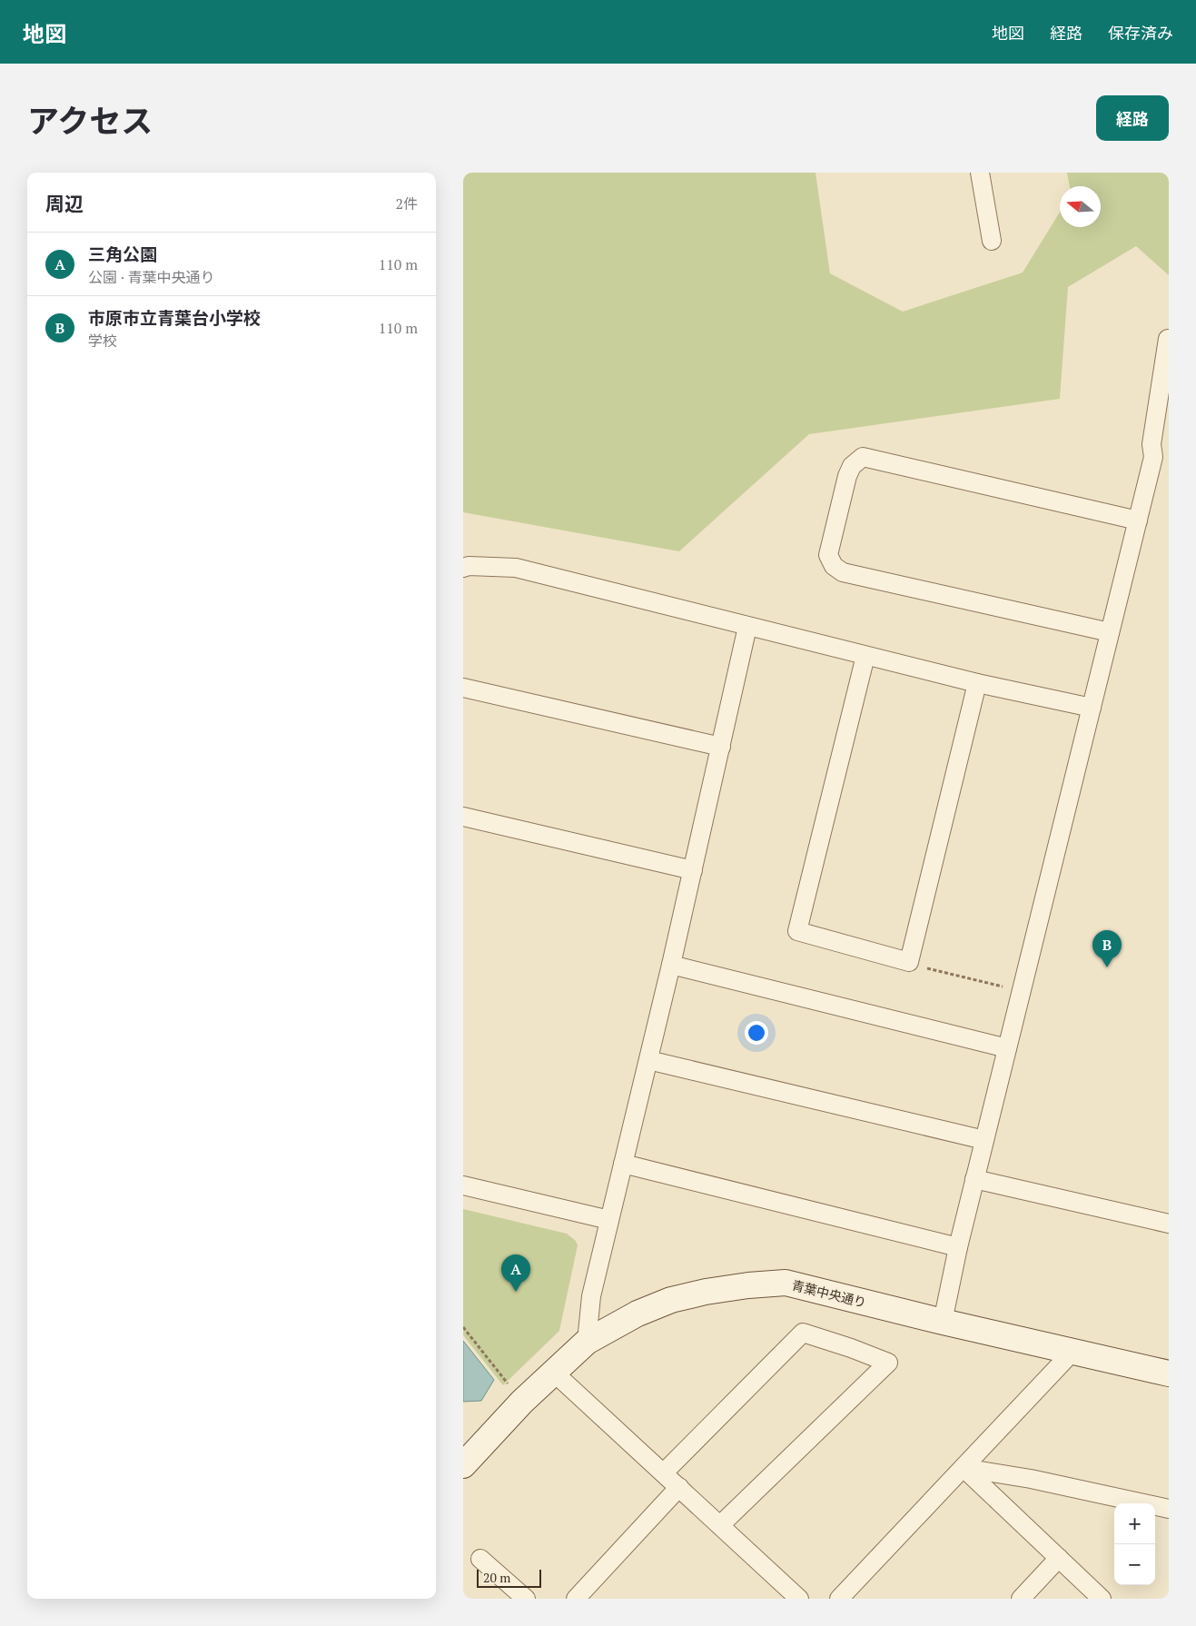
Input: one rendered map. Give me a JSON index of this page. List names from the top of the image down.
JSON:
{
  "streets": {
    "street": ["青葉中央通り"]
  },
  "scale_bar": "20 m",
  "north": "left",
  "page": {
    "header": "地図",
    "nav": ["地図", "経路", "保存済み"],
    "title": "アクセス",
    "buttons": "経路",
    "heading": ["周辺", "2件"],
    "list": [
      {
        "mark": "A",
        "name": "三角公園",
        "note": "公園 · 青葉中央通り",
        "value": "110 m"
      },
      {
        "mark": "B",
        "name": "市原市立青葉台小学校",
        "note": "学校",
        "value": "110 m"
      }
    ],
    "pins": ["B", "A"],
    "map_buttons": ["+", "−"],
    "scale": "20 m"
  }
}
